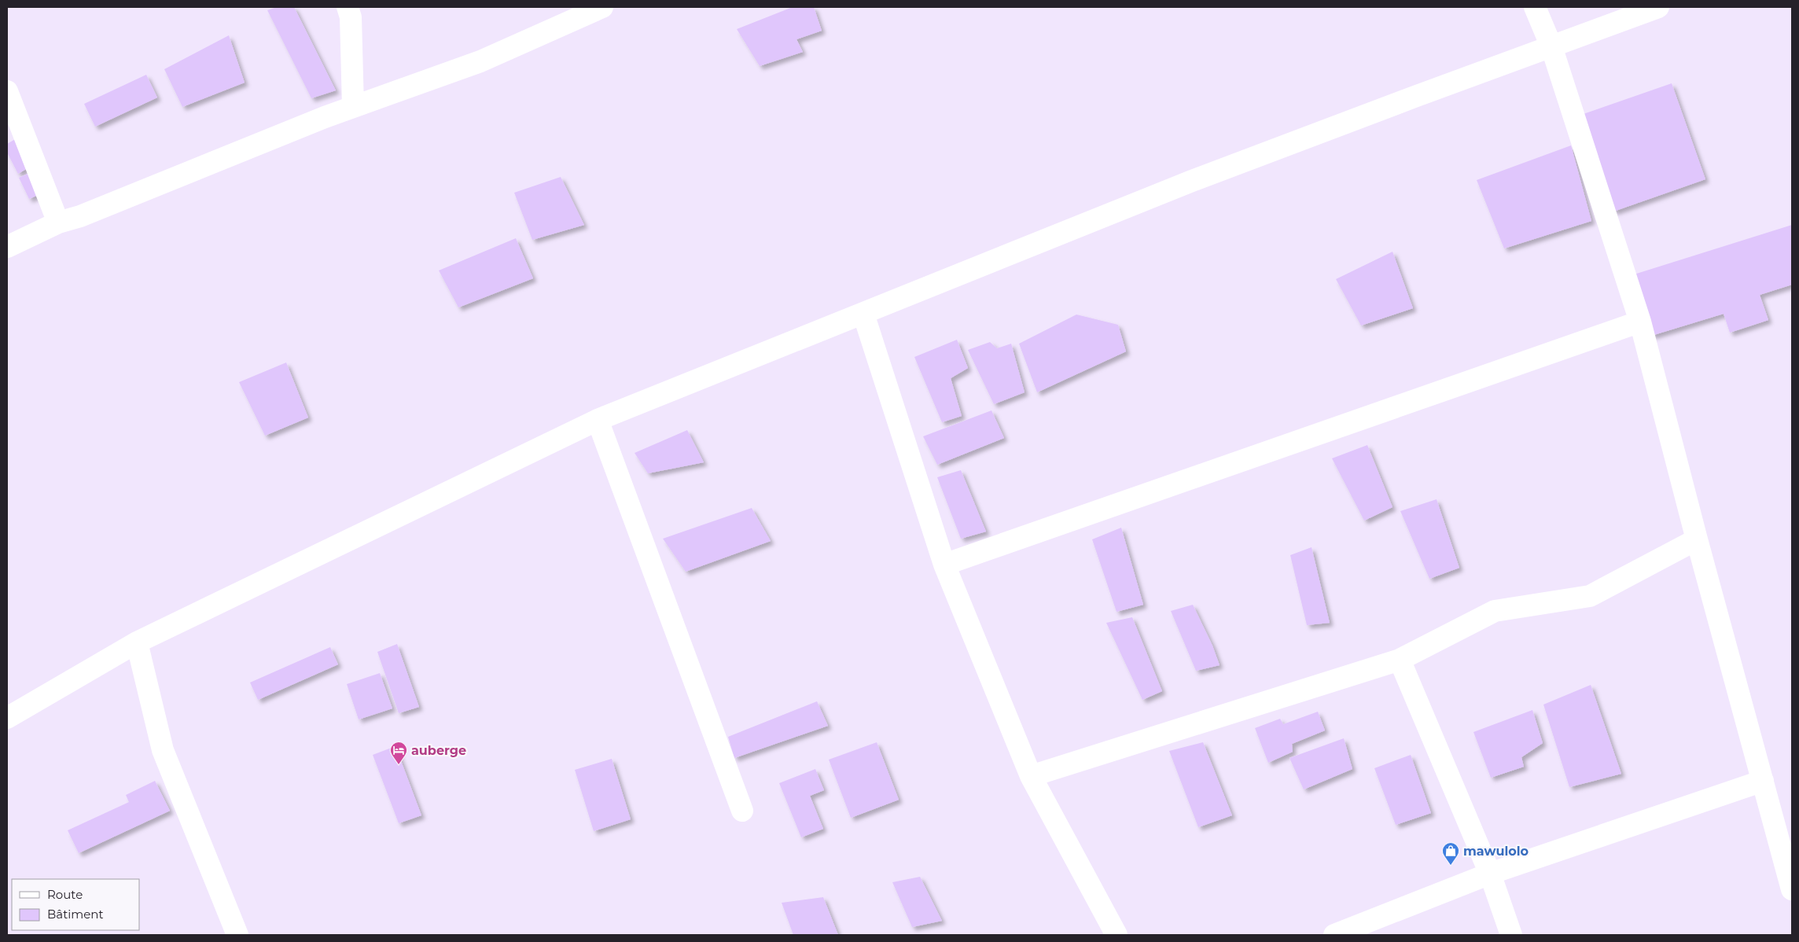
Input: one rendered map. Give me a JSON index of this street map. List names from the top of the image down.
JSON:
{
  "places": {
    "hotel": ["auberge"],
    "shop": ["mawulolo"]
  },
  "legend": ["Route", "Bâtiment"]
}
